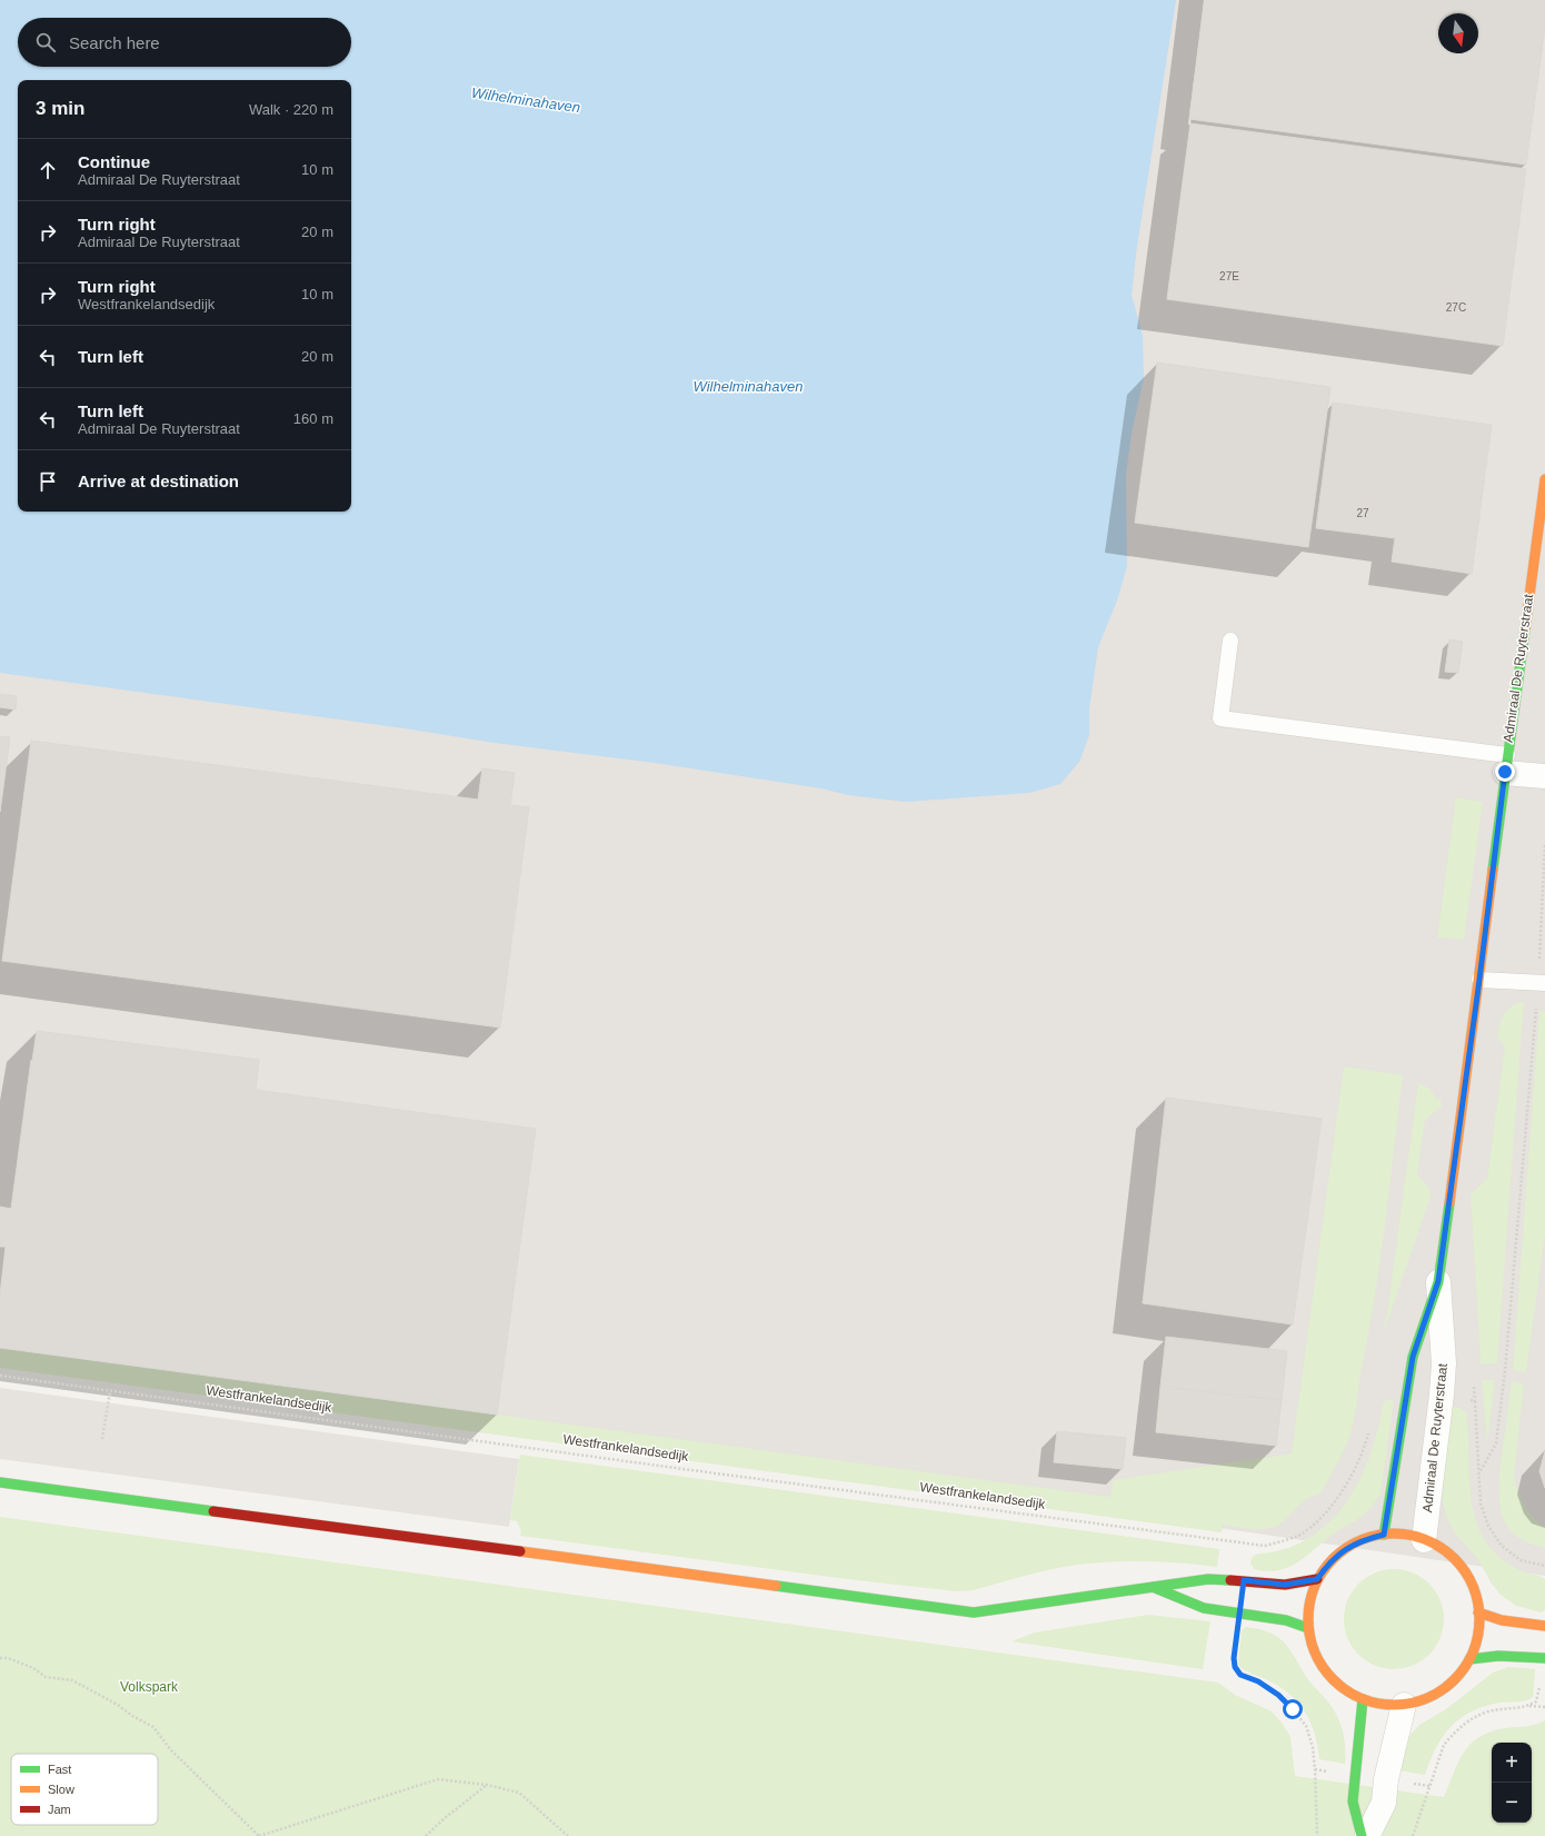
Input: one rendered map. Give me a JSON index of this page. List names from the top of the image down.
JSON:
{
  "streets": {
    "street": ["Admiraal De Ruyterstraat"],
    "path": ["Westfrankelandsedijk"]
  },
  "water": ["Wilhelminahaven"],
  "parks": ["Volkspark"],
  "house_numbers": ["27E", "27C", "27"],
  "legend": ["Fast", "Slow", "Jam"],
  "north": "bottom",
  "page": {
    "search": "Search here",
    "heading": ["3 min", "Walk · 220 m"],
    "list": [
      ["Continue", "Admiraal De Ruyterstraat", "10 m"],
      ["Turn right", "Admiraal De Ruyterstraat", "20 m"],
      ["Turn right", "Westfrankelandsedijk", "10 m"],
      ["Turn left", "20 m"],
      ["Turn left", "Admiraal De Ruyterstraat", "160 m"],
      "Arrive at destination"
    ],
    "map_buttons": ["+", "−"]
  }
}
